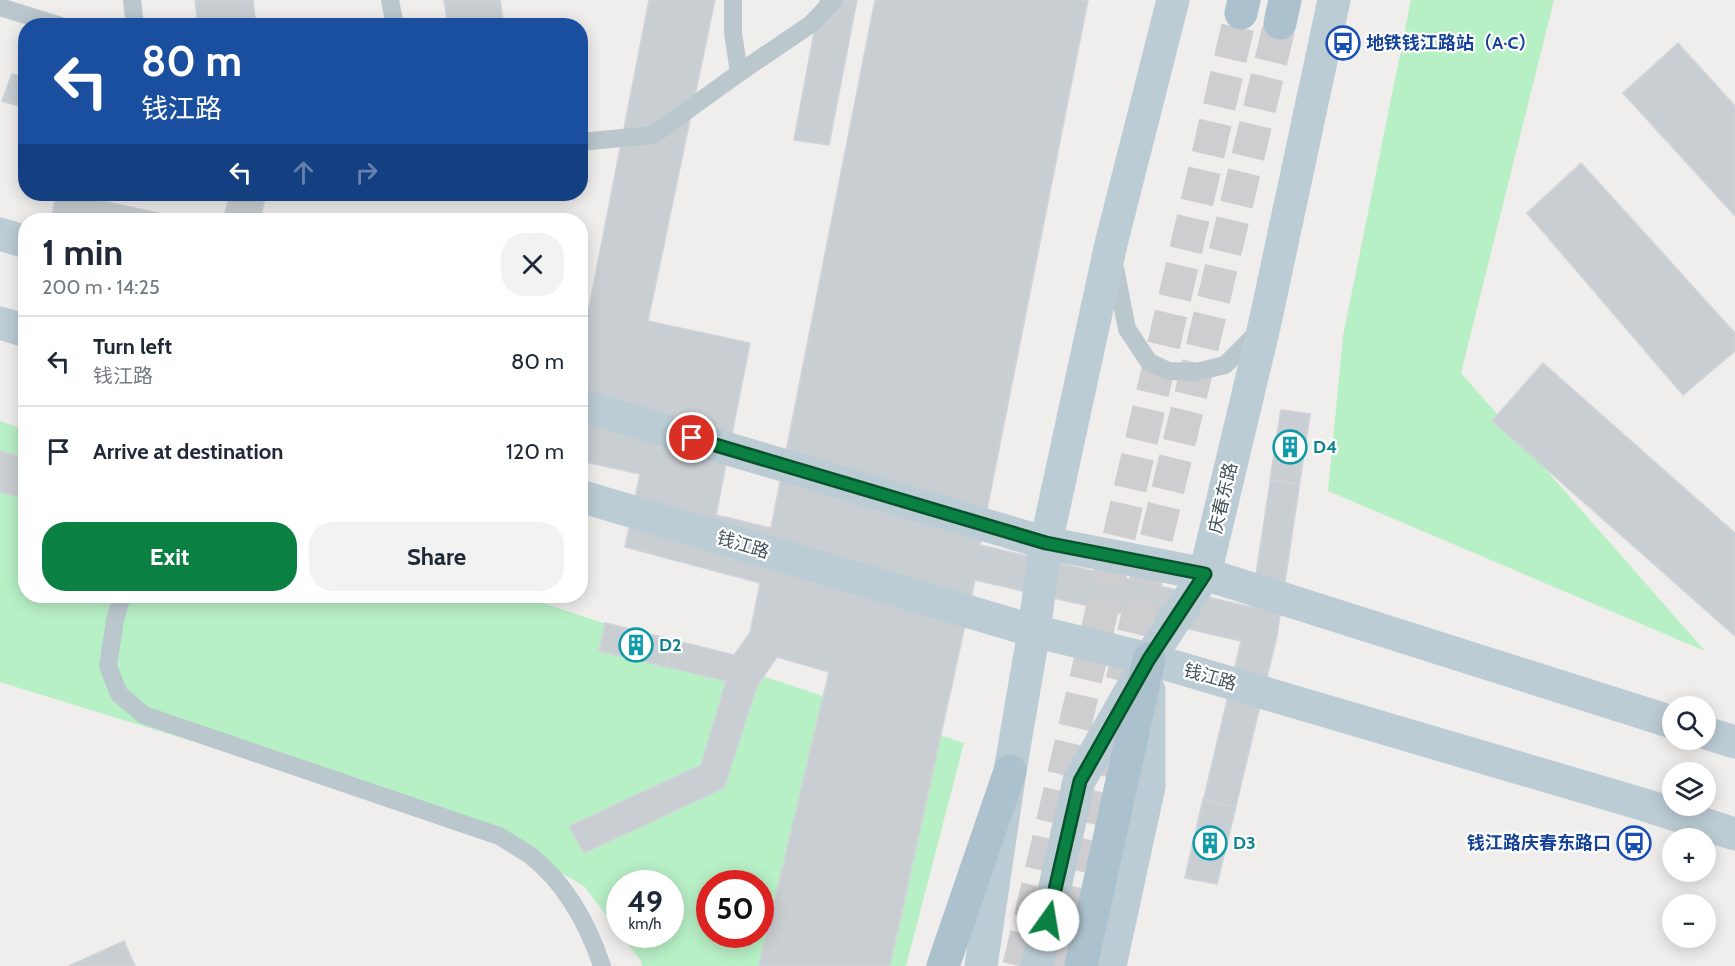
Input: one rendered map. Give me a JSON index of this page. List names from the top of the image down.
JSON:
{
  "streets": {
    "main road": ["庆春东路", "钱江路"]
  },
  "crossings": [
    ["庆春东路", "钱江路"]
  ],
  "places": {
    "bus stop": ["地铁钱江路站（A·C）", "钱江路庆春东路口"],
    "building": ["D4", "D2", "D3"]
  },
  "page": {
    "turn": ["80 m", "钱江路"],
    "heading": ["1 min", "200 m · 14:25"],
    "list": [
      {
        "name": "Turn left",
        "note": "钱江路",
        "value": "80 m"
      },
      {
        "name": "Arrive at destination",
        "value": "120 m"
      }
    ],
    "buttons": ["Exit", "Share"],
    "map_buttons": ["+", "−"],
    "speed": "49 km/h",
    "limit": "50"
  }
}
